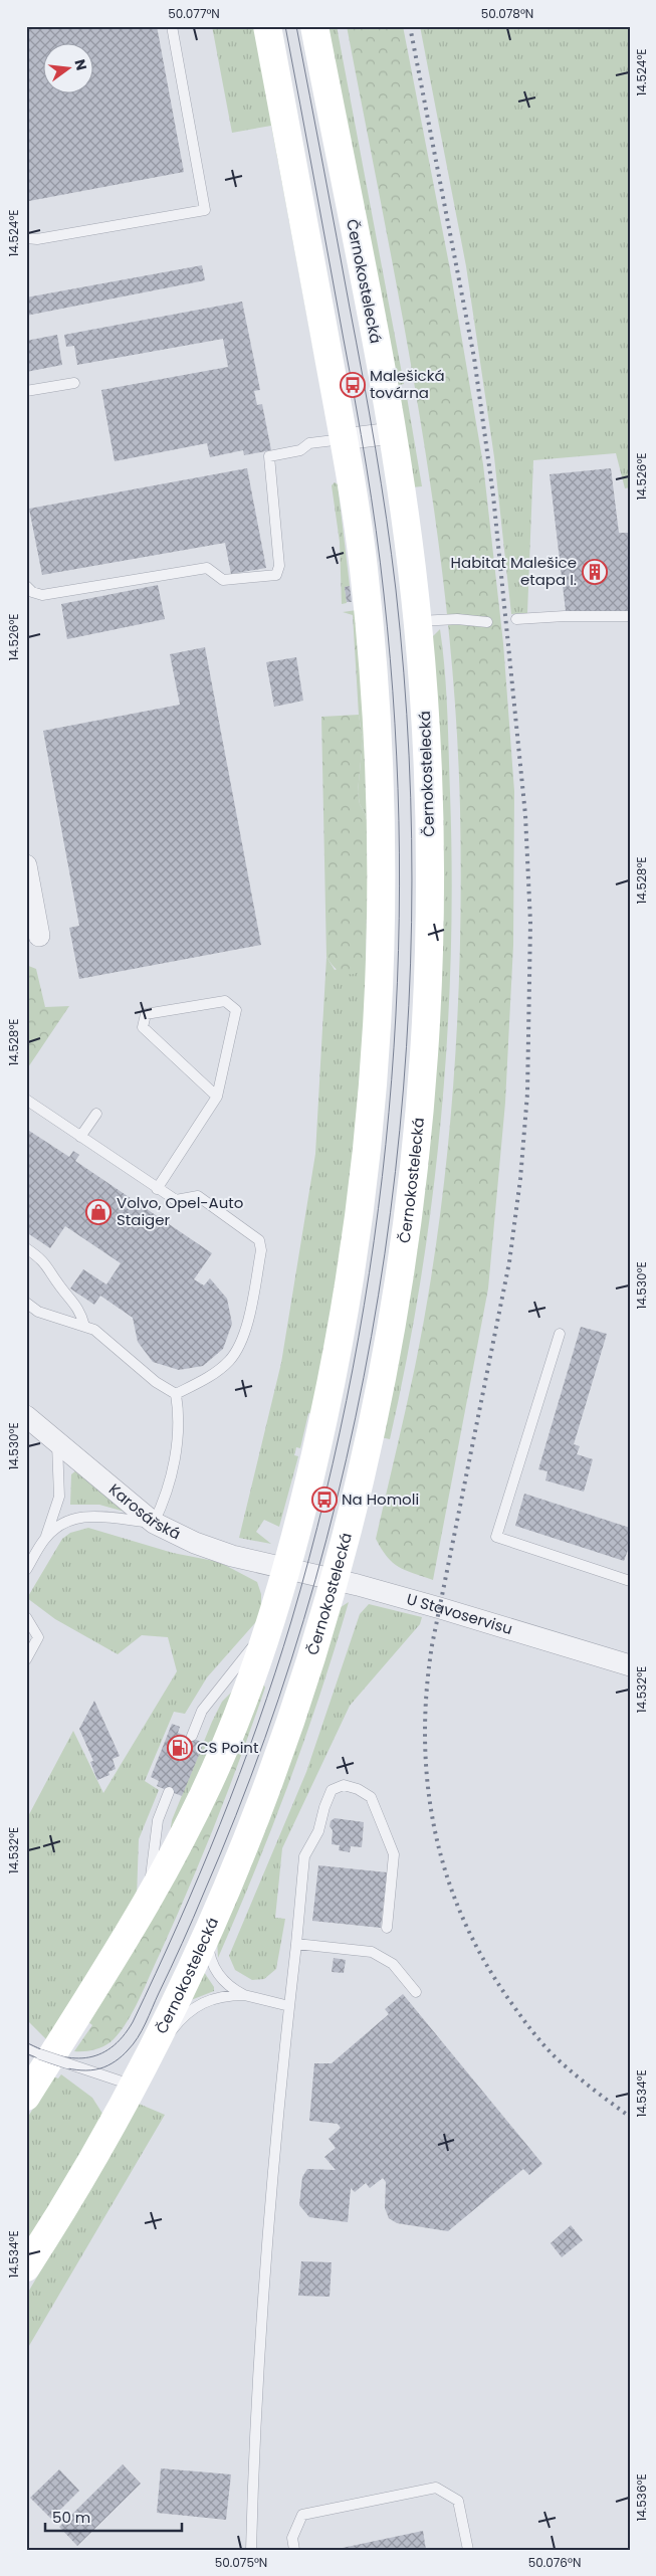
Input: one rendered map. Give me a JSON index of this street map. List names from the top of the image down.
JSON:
{
  "streets": {
    "main road": ["Černokostelecká"],
    "street": ["Karosářská", "U Stavoservisu"]
  },
  "crossings": [
    ["Černokostelecká", "U Stavoservisu"],
    ["Karosářská", "U Stavoservisu"]
  ],
  "places": {
    "bus stop": ["Malešická továrna", "Na Homoli"],
    "building": ["Habitat Malešice etapa I."],
    "shop": ["Volvo, Opel-Auto Staiger"],
    "fuel station": ["CS Point"]
  },
  "scale_bar": "50 m",
  "north": "right",
  "coordinates": [
    "50.077°N",
    "50.078°N",
    "14.524°E",
    "14.526°E",
    "14.528°E",
    "14.530°E",
    "14.532°E",
    "14.534°E",
    "14.536°E",
    "50.075°N",
    "50.076°N"
  ]
}
